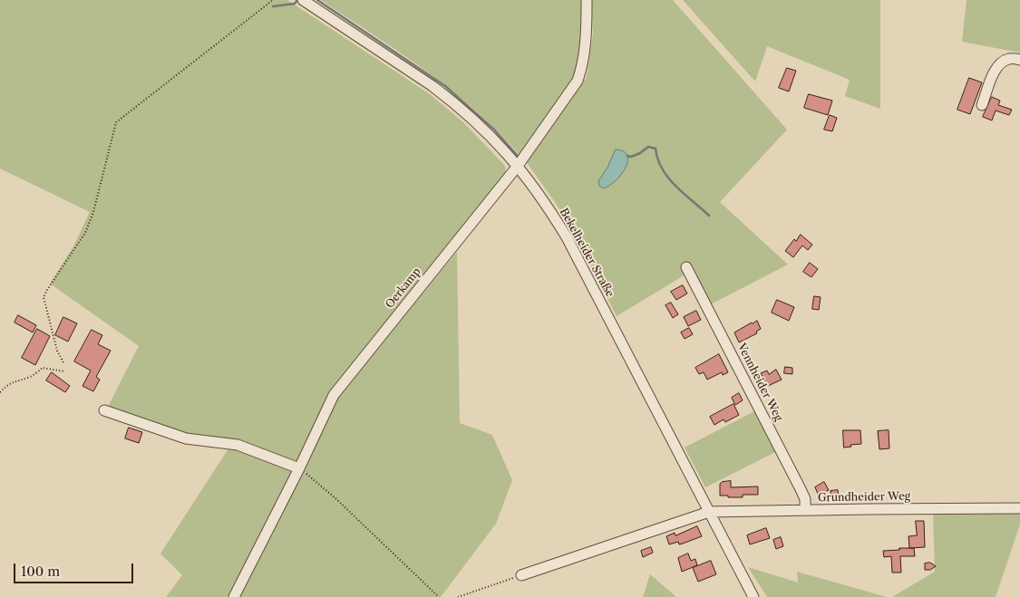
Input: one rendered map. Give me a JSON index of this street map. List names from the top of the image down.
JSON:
{
  "streets": {
    "street": [
      "Bekelheider Straße",
      "Oerkamp",
      "Vennheider Weg",
      "Grundheider Weg"
    ]
  },
  "crossings": [
    ["Bekelheider Straße", "Oerkamp"],
    ["Bekelheider Straße", "Grundheider Weg"],
    ["Vennheider Weg", "Grundheider Weg"]
  ],
  "scale_bar": "100 m"
}
